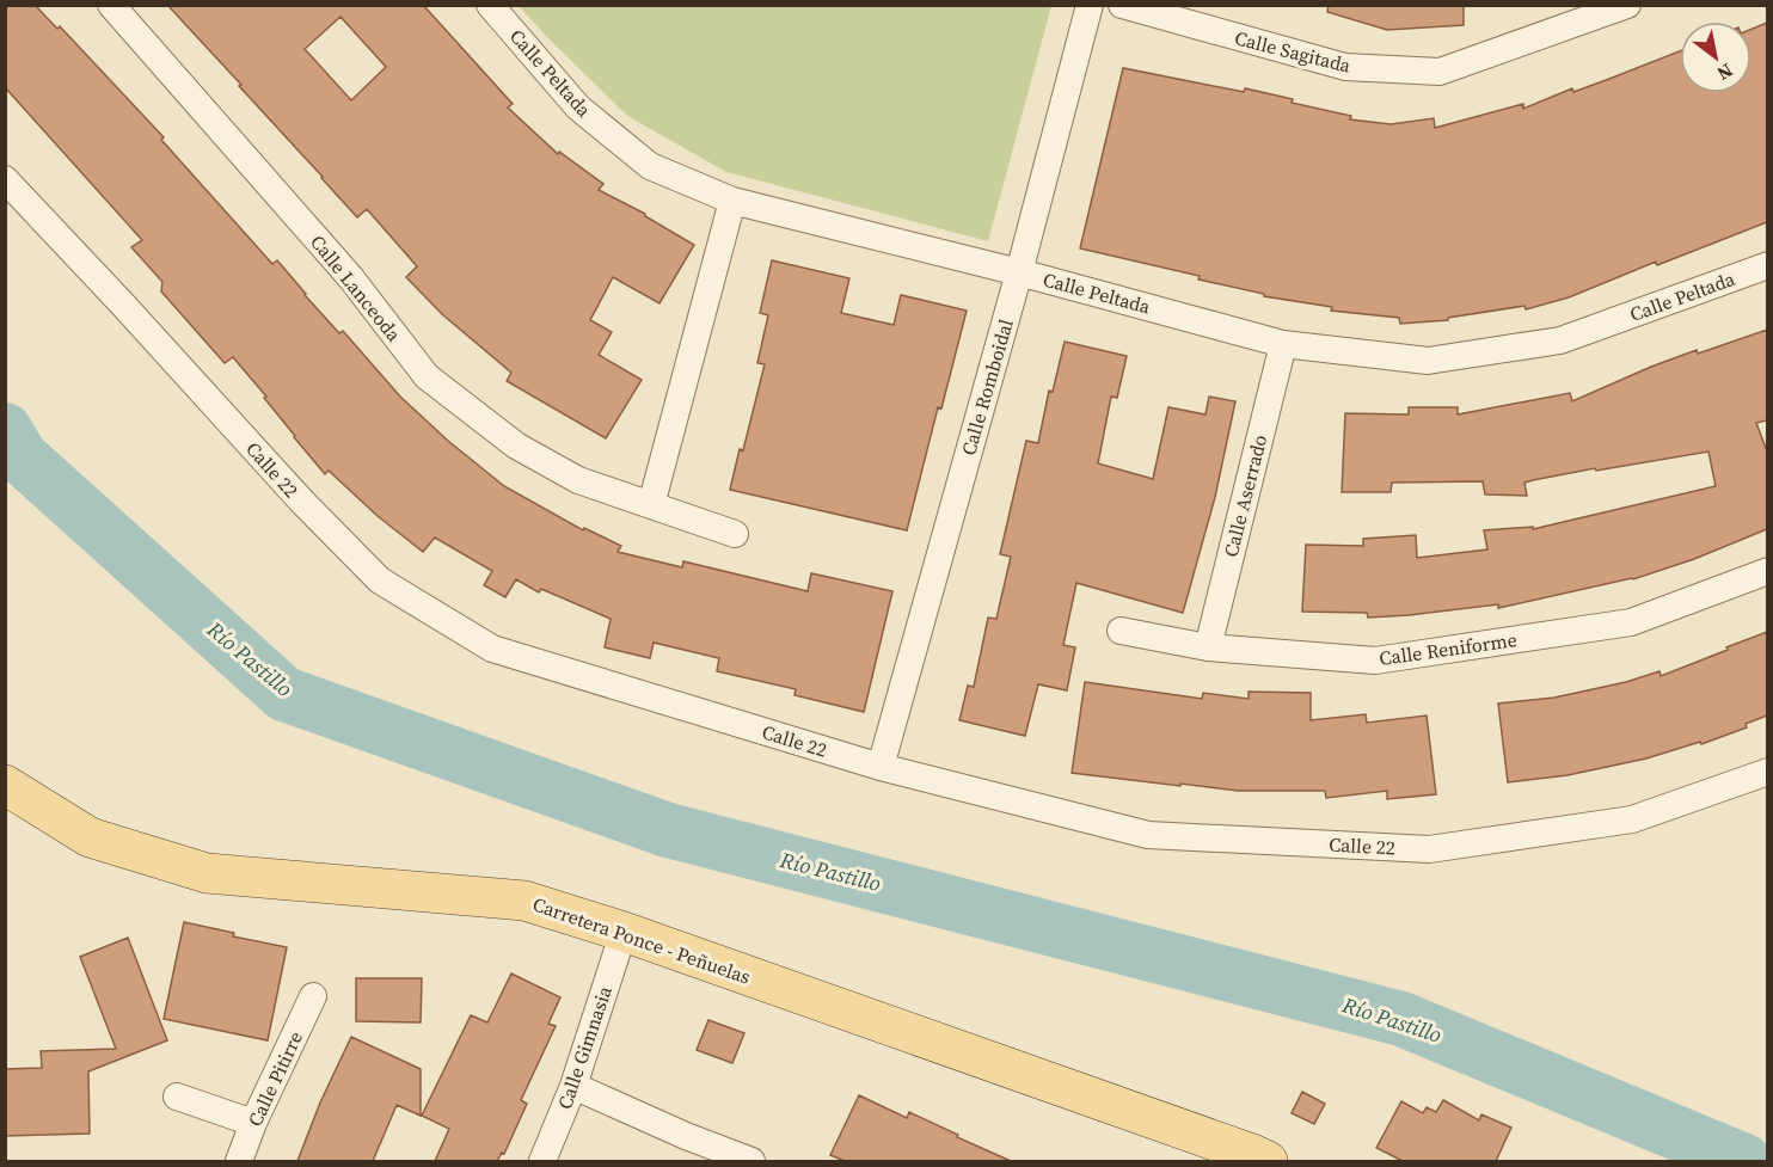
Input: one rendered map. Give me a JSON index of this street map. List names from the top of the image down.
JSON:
{
  "streets": {
    "main road": ["Carretera Ponce - Peñuelas"],
    "street": [
      "Calle Sagitada",
      "Calle Peltada",
      "Calle Lanceoda",
      "Calle Romboidal",
      "Calle 22",
      "Calle Aserrado",
      "Calle Reniforme",
      "Calle Gimnasia",
      "Calle Pitirre"
    ]
  },
  "crossings": [
    ["Calle Peltada", "Calle Romboidal"],
    ["Calle Peltada", "Calle Aserrado"],
    ["Calle Romboidal", "Calle 22"],
    ["Calle Aserrado", "Calle Reniforme"],
    ["Carretera Ponce - Peñuelas", "Calle Gimnasia"]
  ],
  "water": ["Río Pastillo"],
  "north": "bottom right"
}
